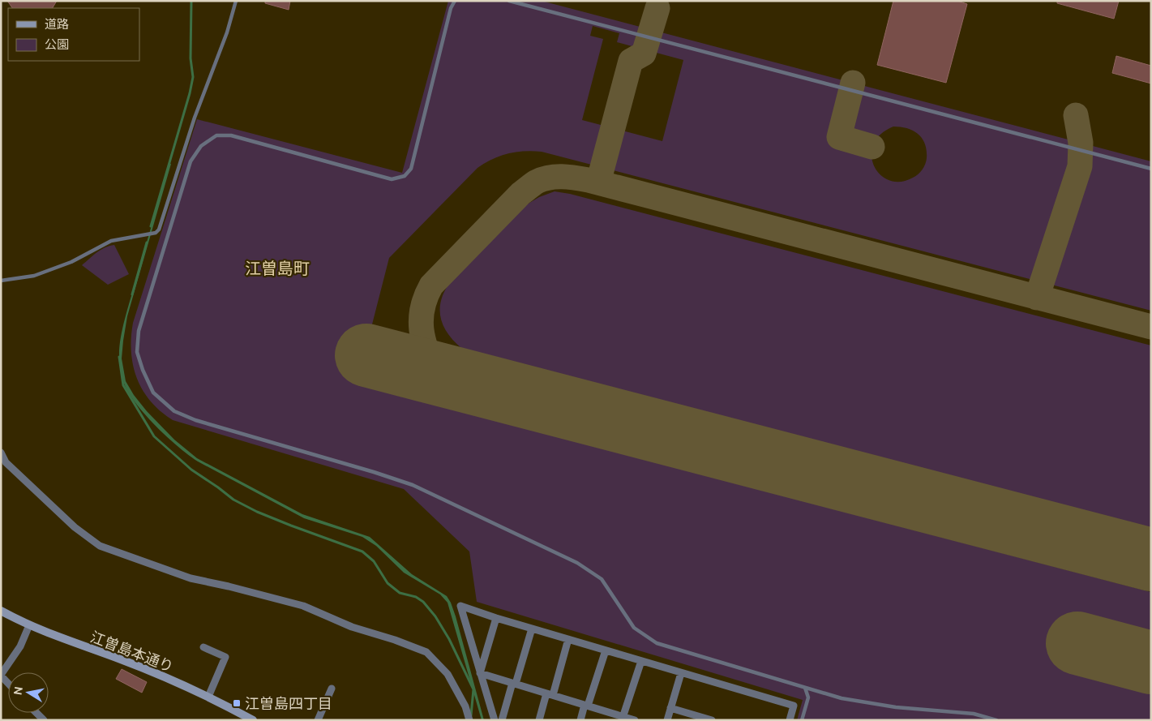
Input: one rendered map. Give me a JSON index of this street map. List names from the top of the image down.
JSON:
{
  "streets": {
    "street": ["江曽島本通り"]
  },
  "districts": ["江曽島町"],
  "places": {
    "transit": ["江曽島四丁目"]
  },
  "legend": ["道路", "公園"],
  "north": "left"
}
